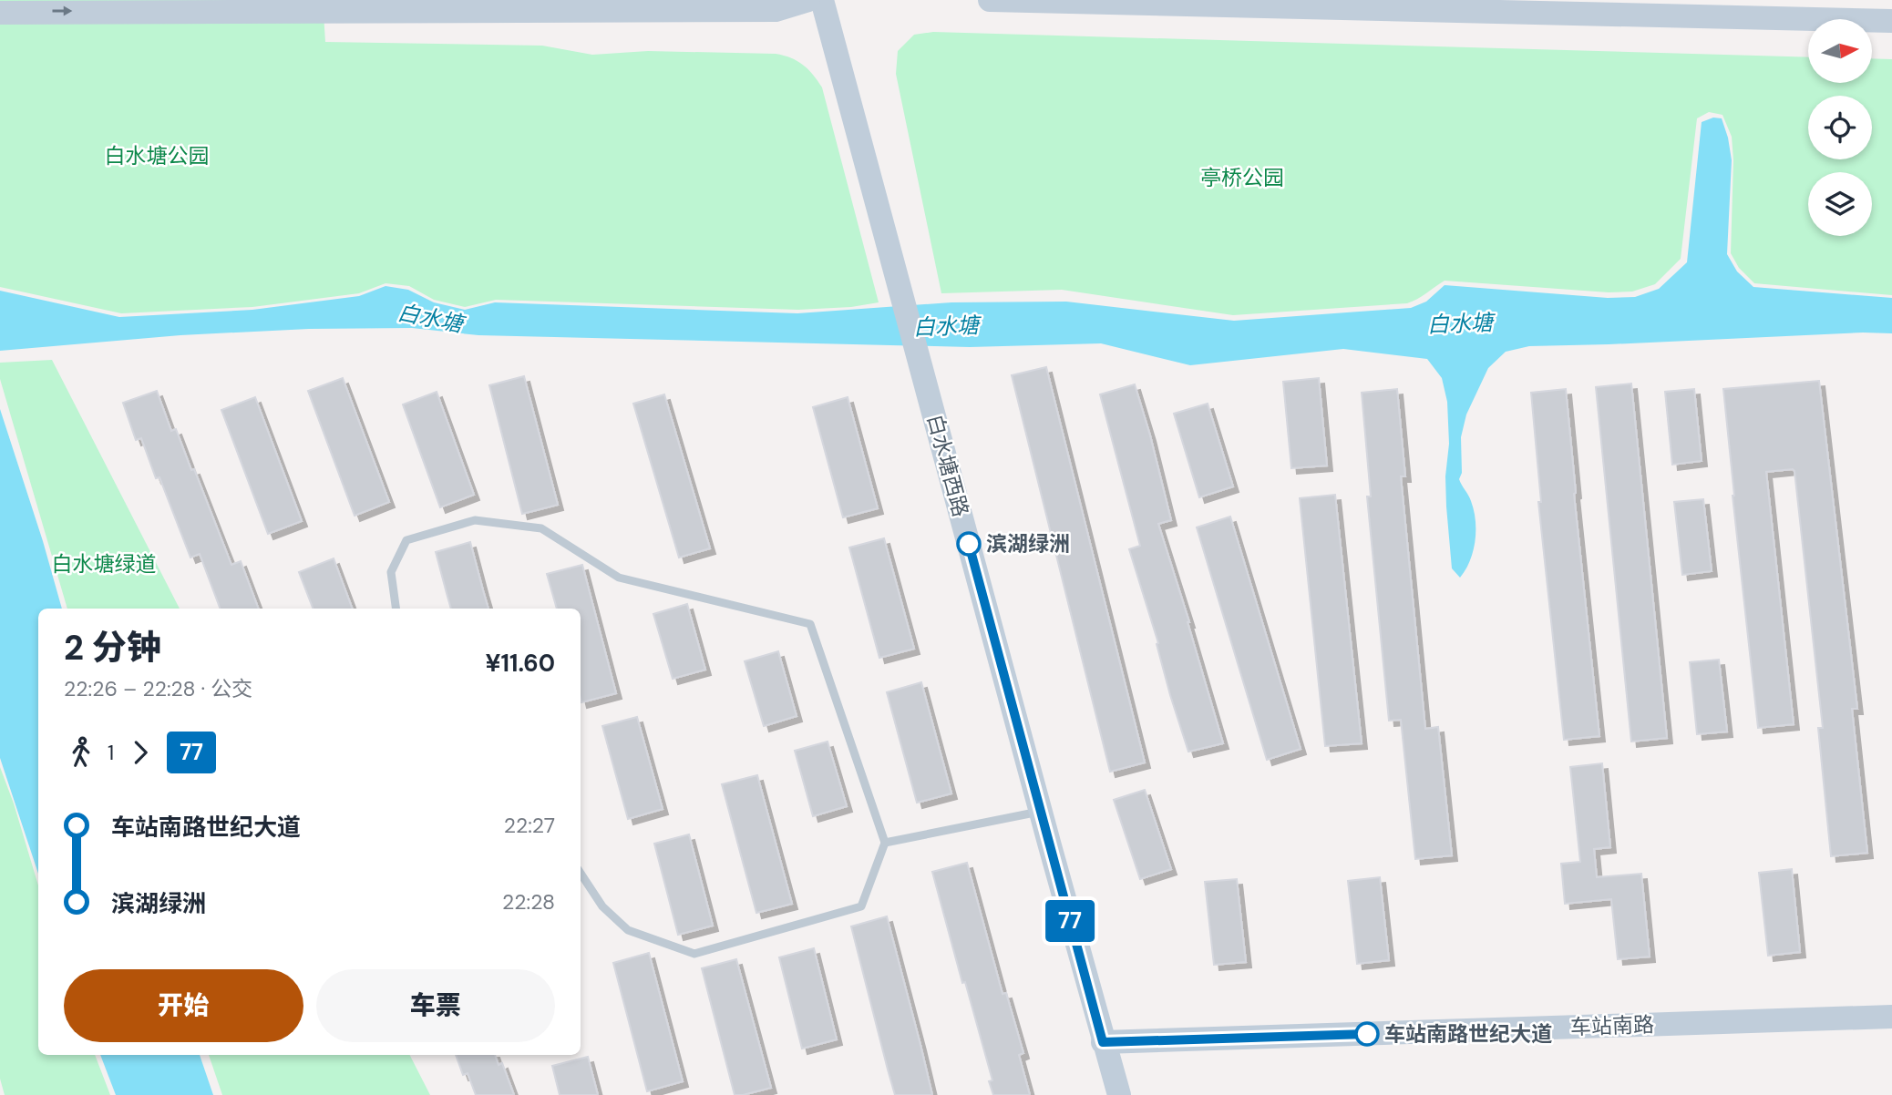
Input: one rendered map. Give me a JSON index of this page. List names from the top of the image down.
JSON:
{
  "streets": {
    "street": ["白水塘西路", "车站南路"]
  },
  "crossings": [
    ["白水塘西路", "车站南路"]
  ],
  "water": ["白水塘"],
  "parks": ["白水塘公园", "亭桥公园", "白水塘绿道"],
  "places": ["滨湖绿洲", "车站南路世纪大道"],
  "lines": ["bus line 77"],
  "north": "right",
  "page": {
    "on_map": "77",
    "heading": ["2 分钟", "22:26 – 22:28 · 公交", "¥11.60"],
    "legs": ["1", "77"],
    "list": [
      {
        "name": "车站南路世纪大道",
        "value": "22:27"
      },
      {
        "name": "滨湖绿洲",
        "value": "22:28"
      }
    ],
    "buttons": ["开始", "车票"]
  }
}
